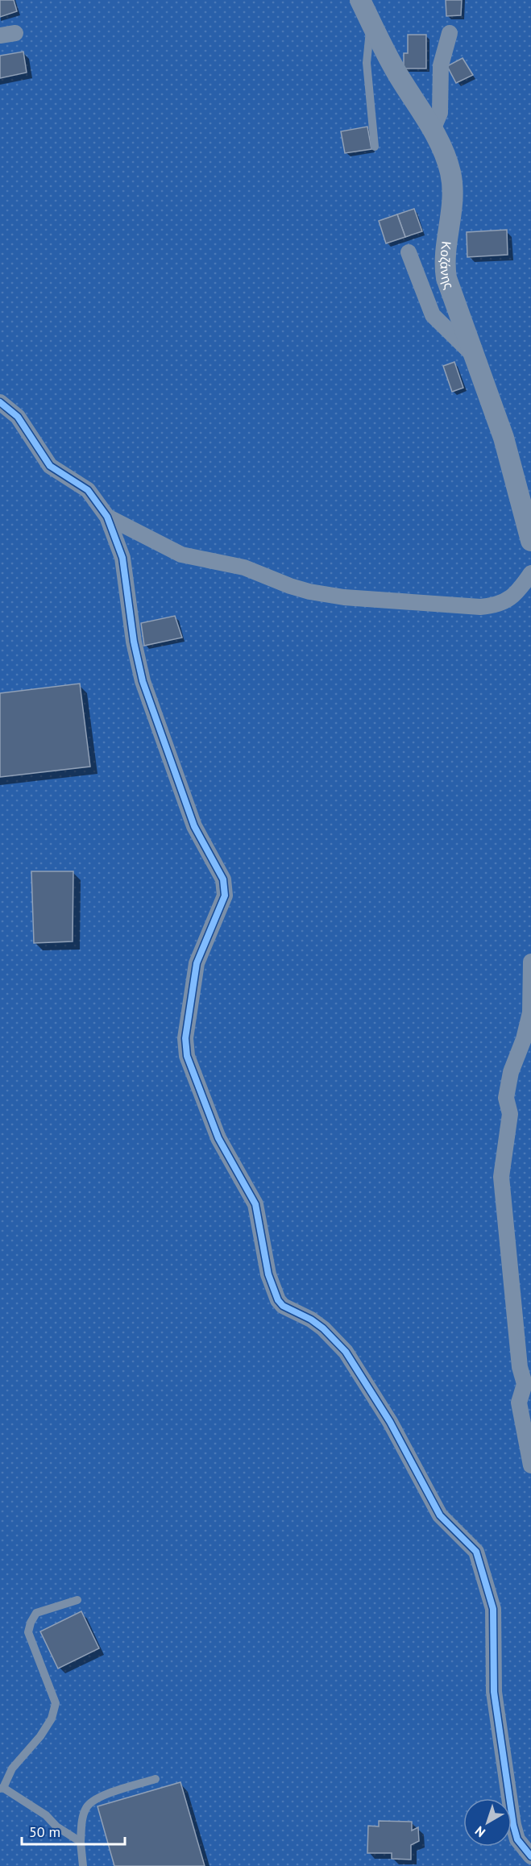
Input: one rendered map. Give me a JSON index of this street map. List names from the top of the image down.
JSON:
{
  "streets": {
    "street": ["Κοζάνης"]
  },
  "scale_bar": "50 m",
  "north": "bottom left"
}
